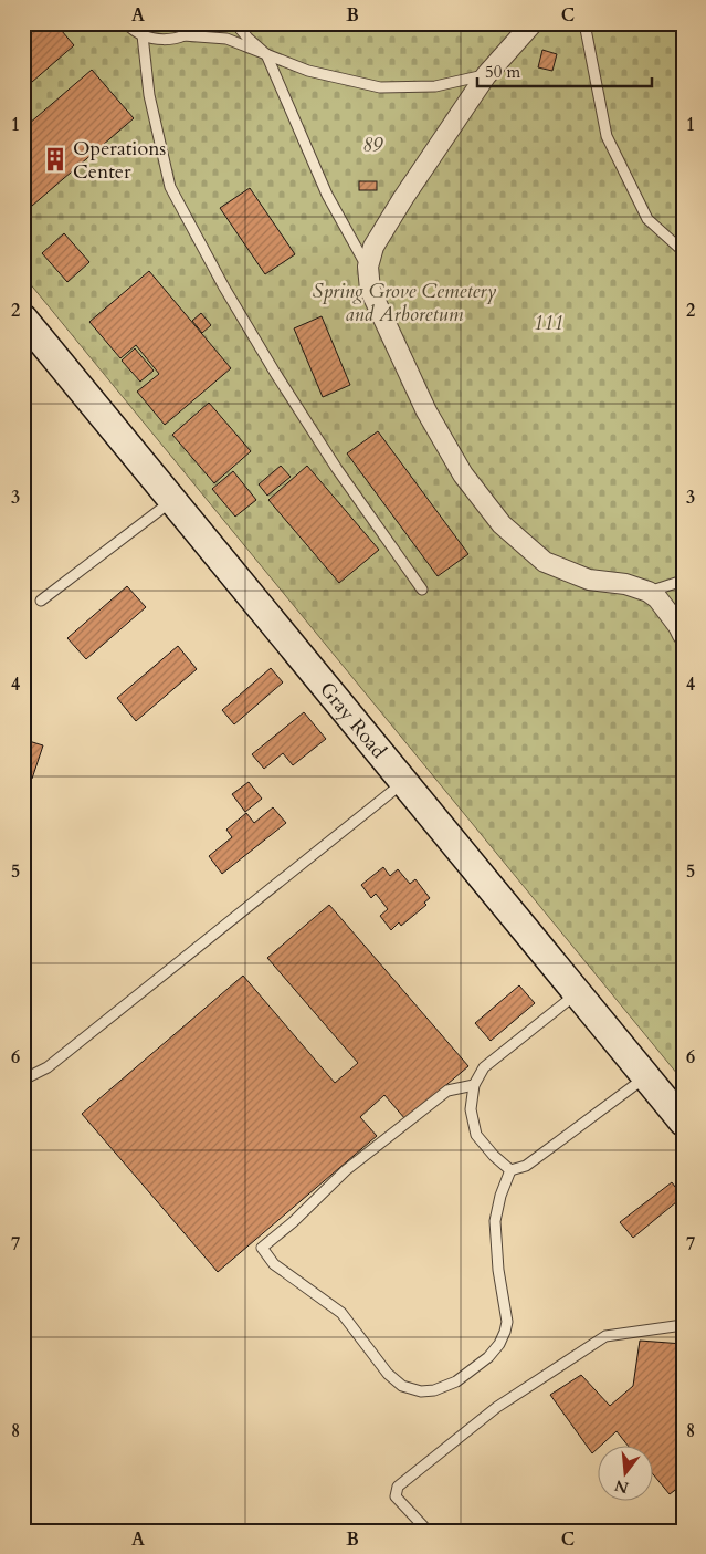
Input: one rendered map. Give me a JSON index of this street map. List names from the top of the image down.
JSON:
{
  "streets": {
    "street": ["Gray Road"]
  },
  "parks": ["89", "Spring Grove Cemetery and Arboretum", "111"],
  "places": {
    "building": ["Operations Center"]
  },
  "scale_bar": "50 m",
  "north": "bottom",
  "grid": {
    "columns": ["A", "B", "C"],
    "rows": [
      "1",
      "2",
      "3",
      "4",
      "5",
      "6",
      "7",
      "8"
    ]
  }
}
